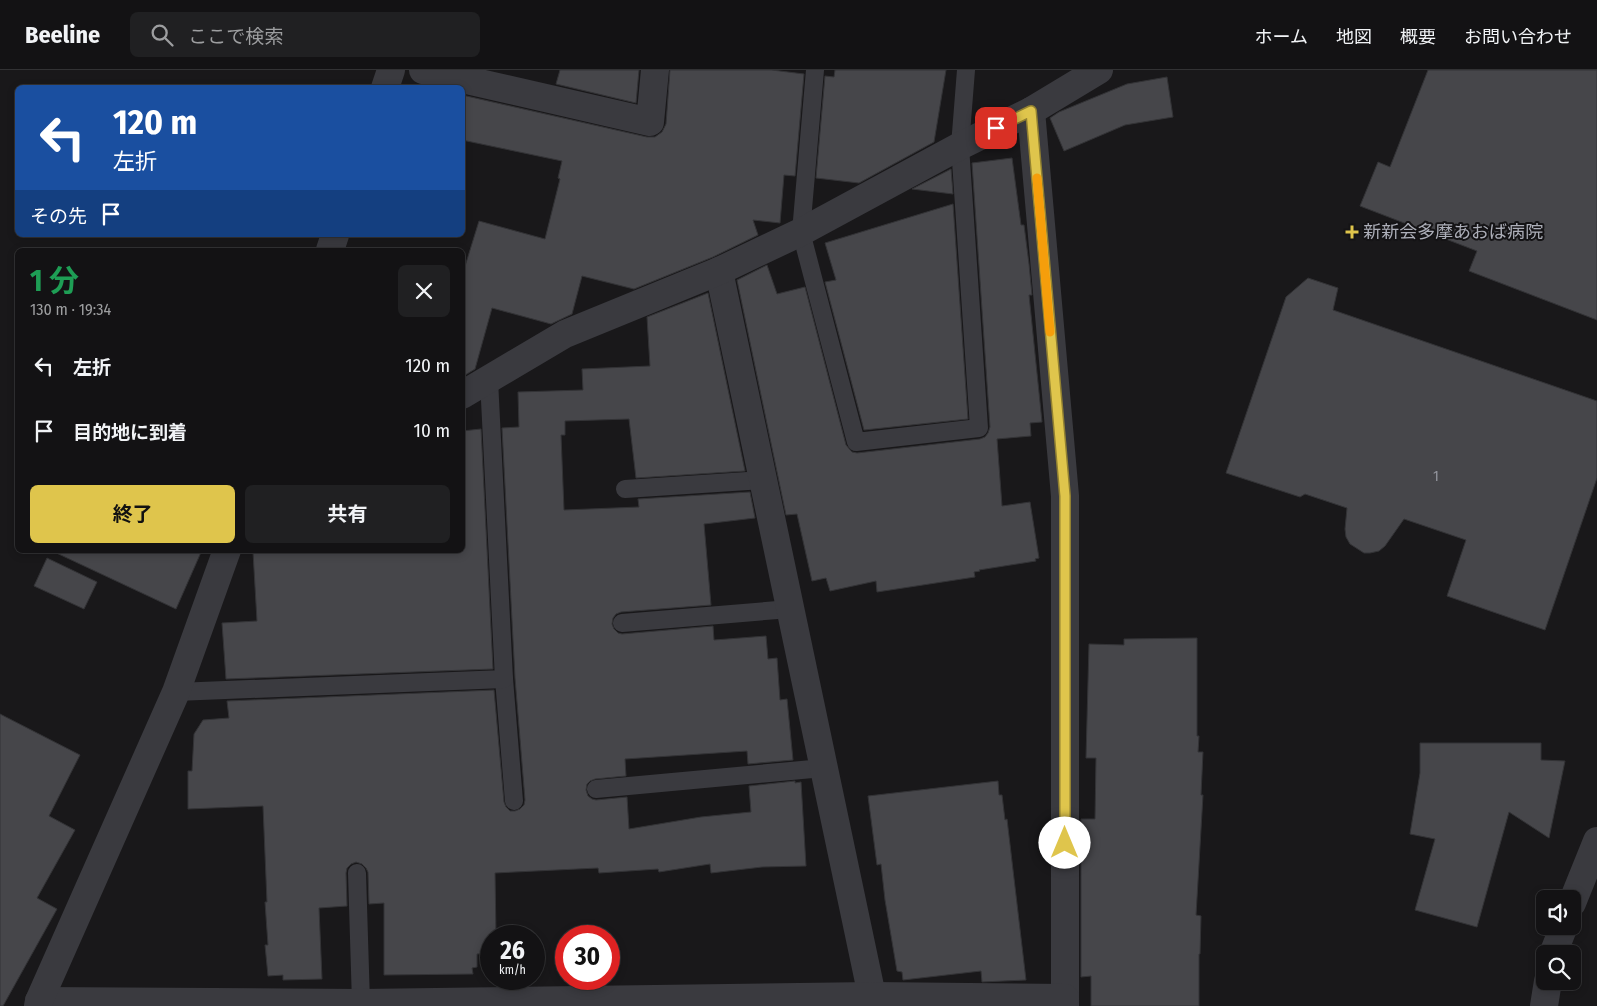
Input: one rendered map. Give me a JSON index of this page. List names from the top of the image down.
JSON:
{
  "places": {
    "health": ["新新会多摩あおば病院"]
  },
  "house_numbers": ["1"],
  "page": {
    "header": "Beeline",
    "search": "ここで検索",
    "nav": [
      "ホーム",
      "地図",
      "概要",
      "お問い合わせ"
    ],
    "turn": ["120 m", "左折"],
    "then": "その先",
    "heading": ["1 分", "130 m · 19:34"],
    "list": [
      {
        "name": "左折",
        "value": "120 m"
      },
      {
        "name": "目的地に到着",
        "value": "10 m"
      }
    ],
    "buttons": ["終了", "共有"],
    "speed": "26 km/h",
    "limit": "30"
  }
}
